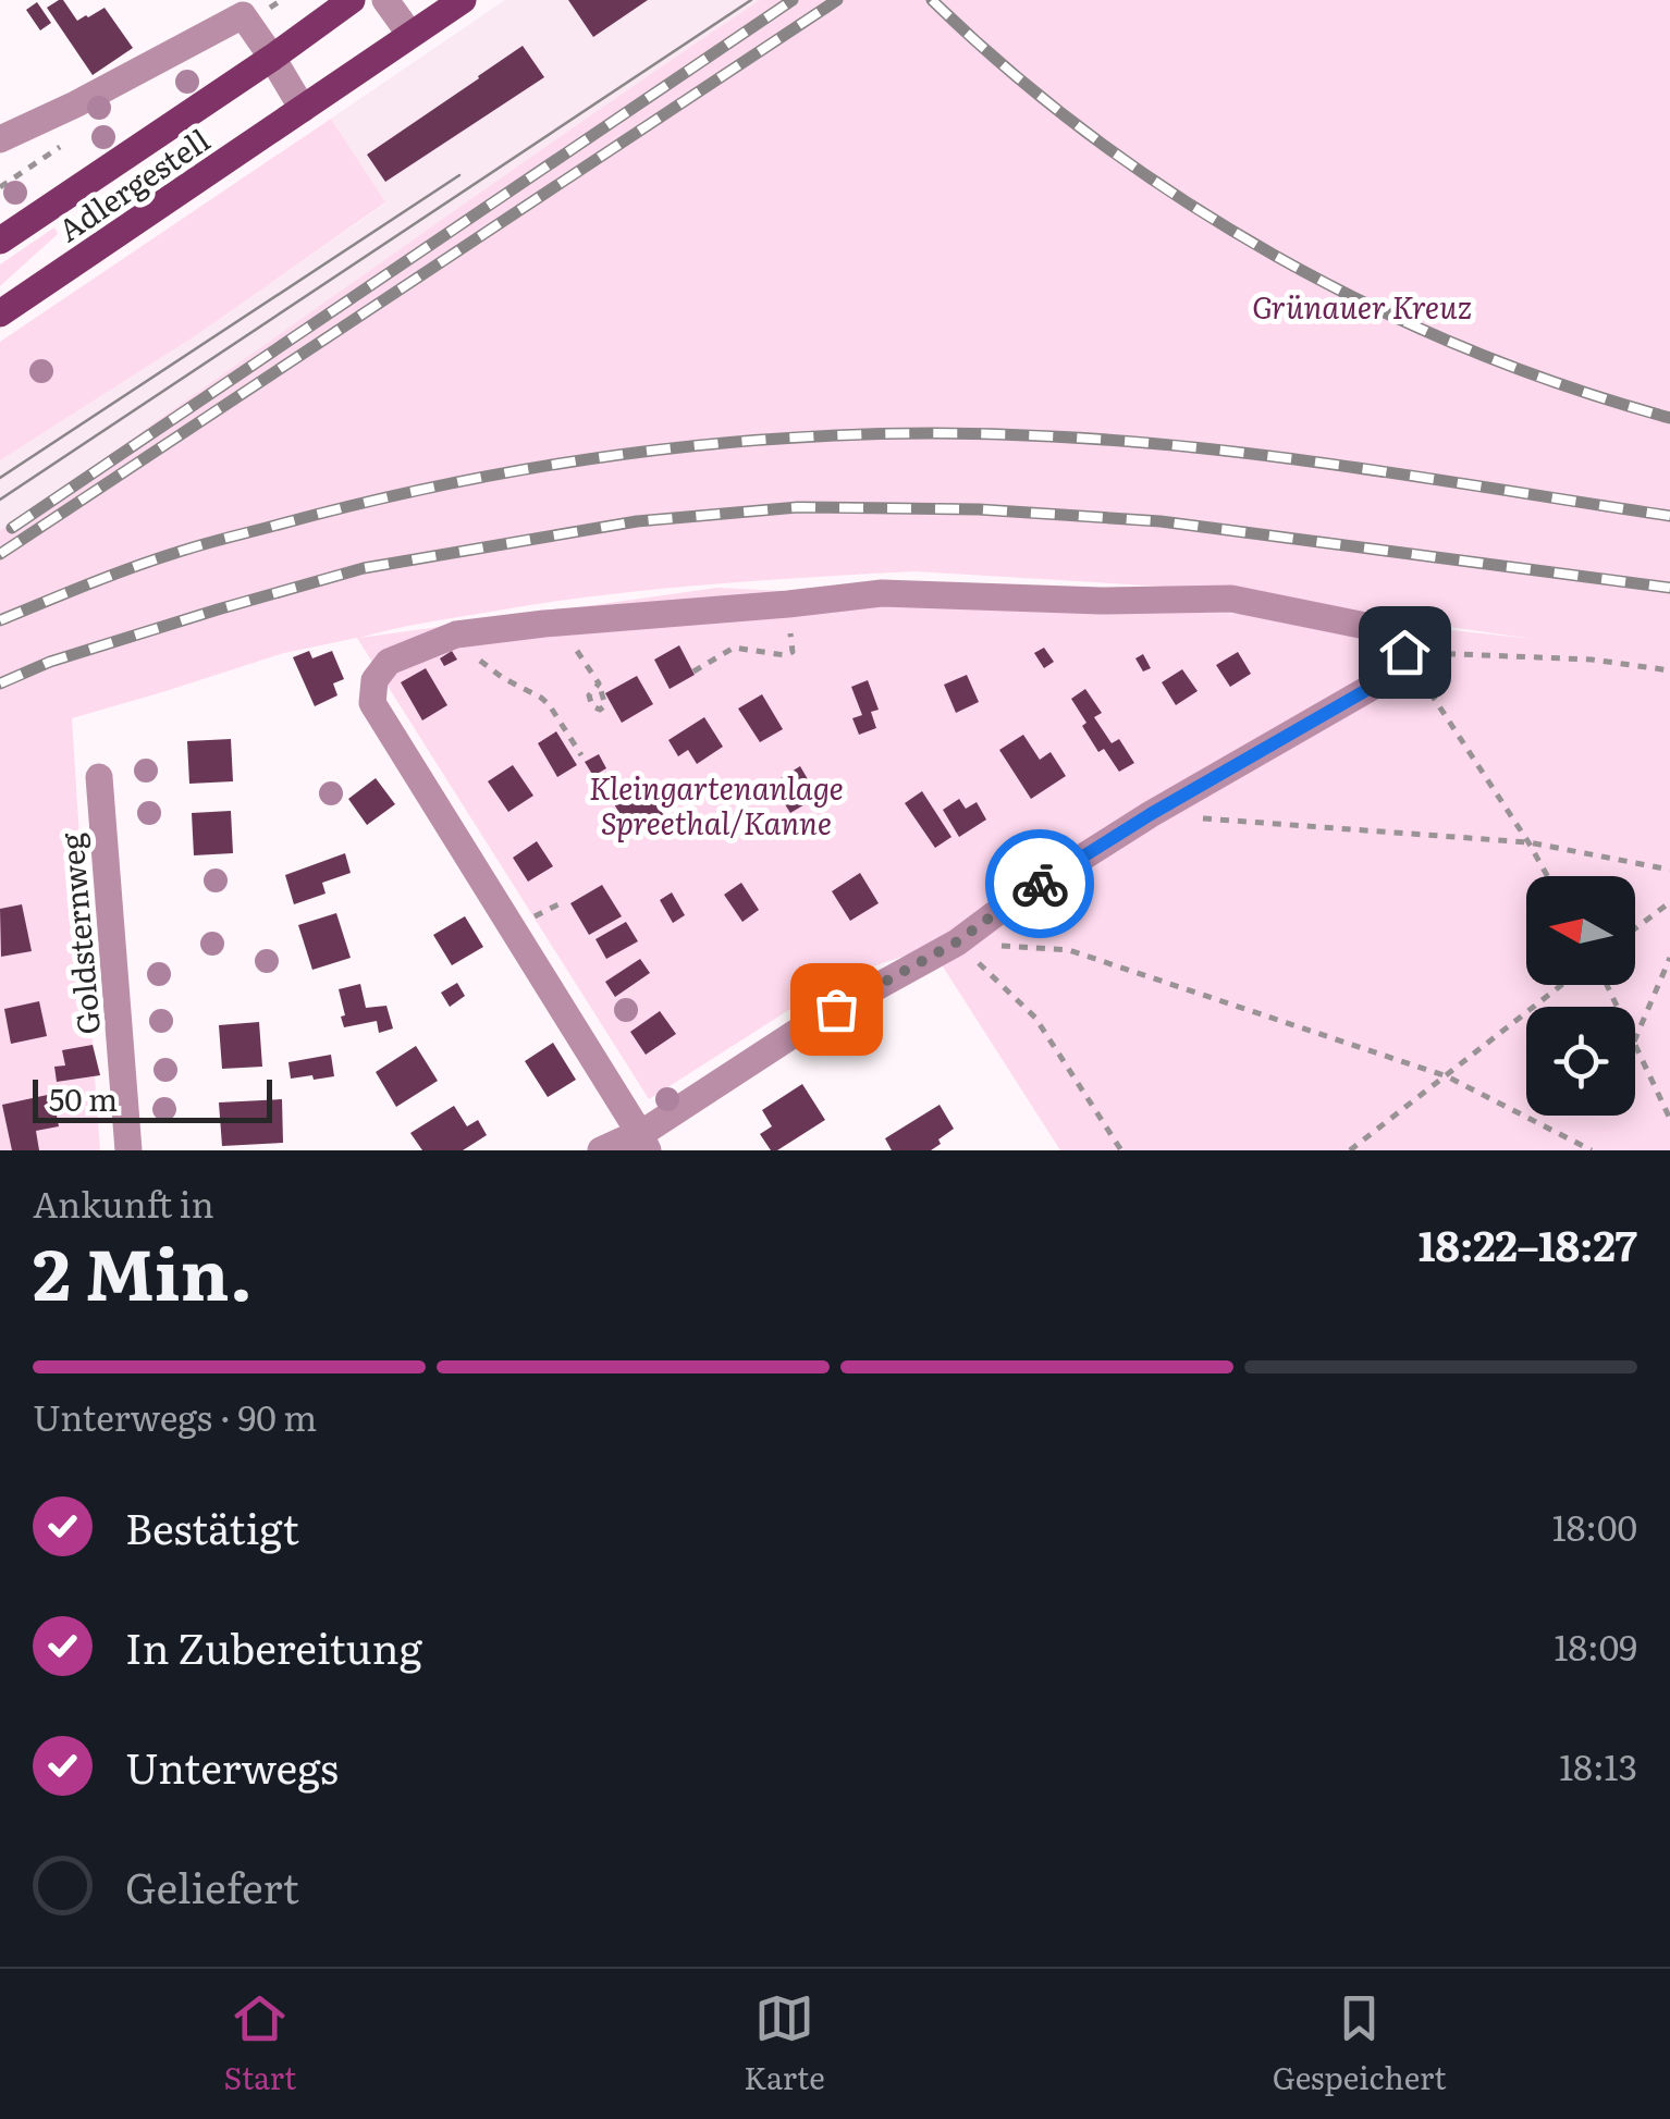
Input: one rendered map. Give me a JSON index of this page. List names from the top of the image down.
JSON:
{
  "streets": {
    "main road": ["Adlergestell"],
    "street": ["Goldsternweg"]
  },
  "parks": ["Grünauer Kreuz", "Kleingartenanlage Spreethal/Kanne"],
  "scale_bar": "50 m",
  "north": "left",
  "page": {
    "scale": "50 m",
    "heading": ["2 Min.", "Ankunft in", "18:22–18:27"],
    "bar": "Unterwegs · 90 m",
    "list": [
      ["Bestätigt", "18:00"],
      ["In Zubereitung", "18:09"],
      ["Unterwegs", "18:13"],
      "Geliefert"
    ],
    "tabs": ["Start", "Karte", "Gespeichert"]
  }
}
